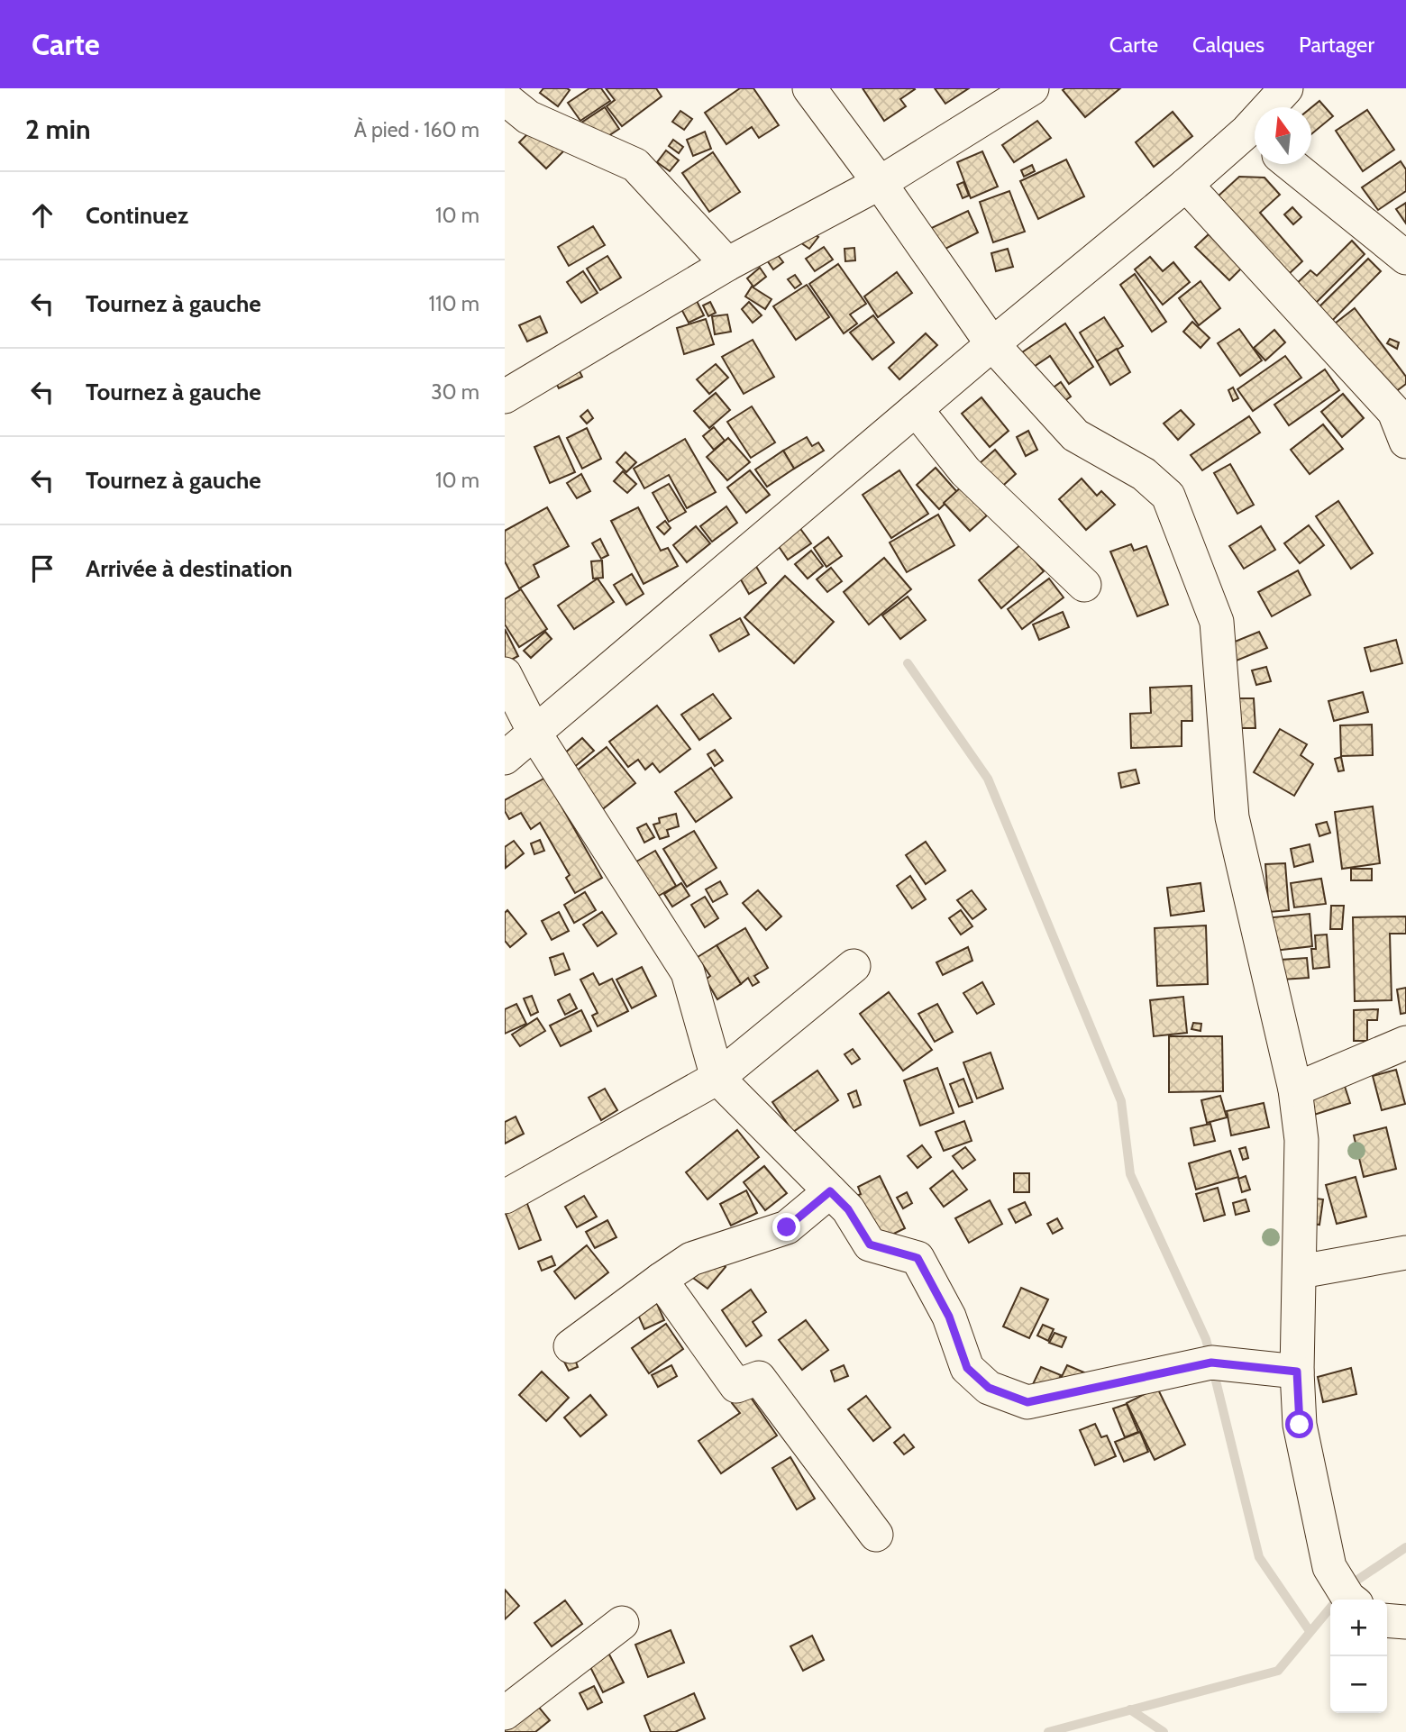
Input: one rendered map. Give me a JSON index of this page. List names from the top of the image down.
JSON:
{
  "north": "top",
  "page": {
    "header": "Carte",
    "nav": ["Carte", "Calques", "Partager"],
    "heading": ["2 min", "À pied · 160 m"],
    "list": [
      ["Continuez", "10 m"],
      ["Tournez à gauche", "110 m"],
      ["Tournez à gauche", "30 m"],
      ["Tournez à gauche", "10 m"],
      "Arrivée à destination"
    ],
    "map_buttons": ["+", "−"]
  }
}
